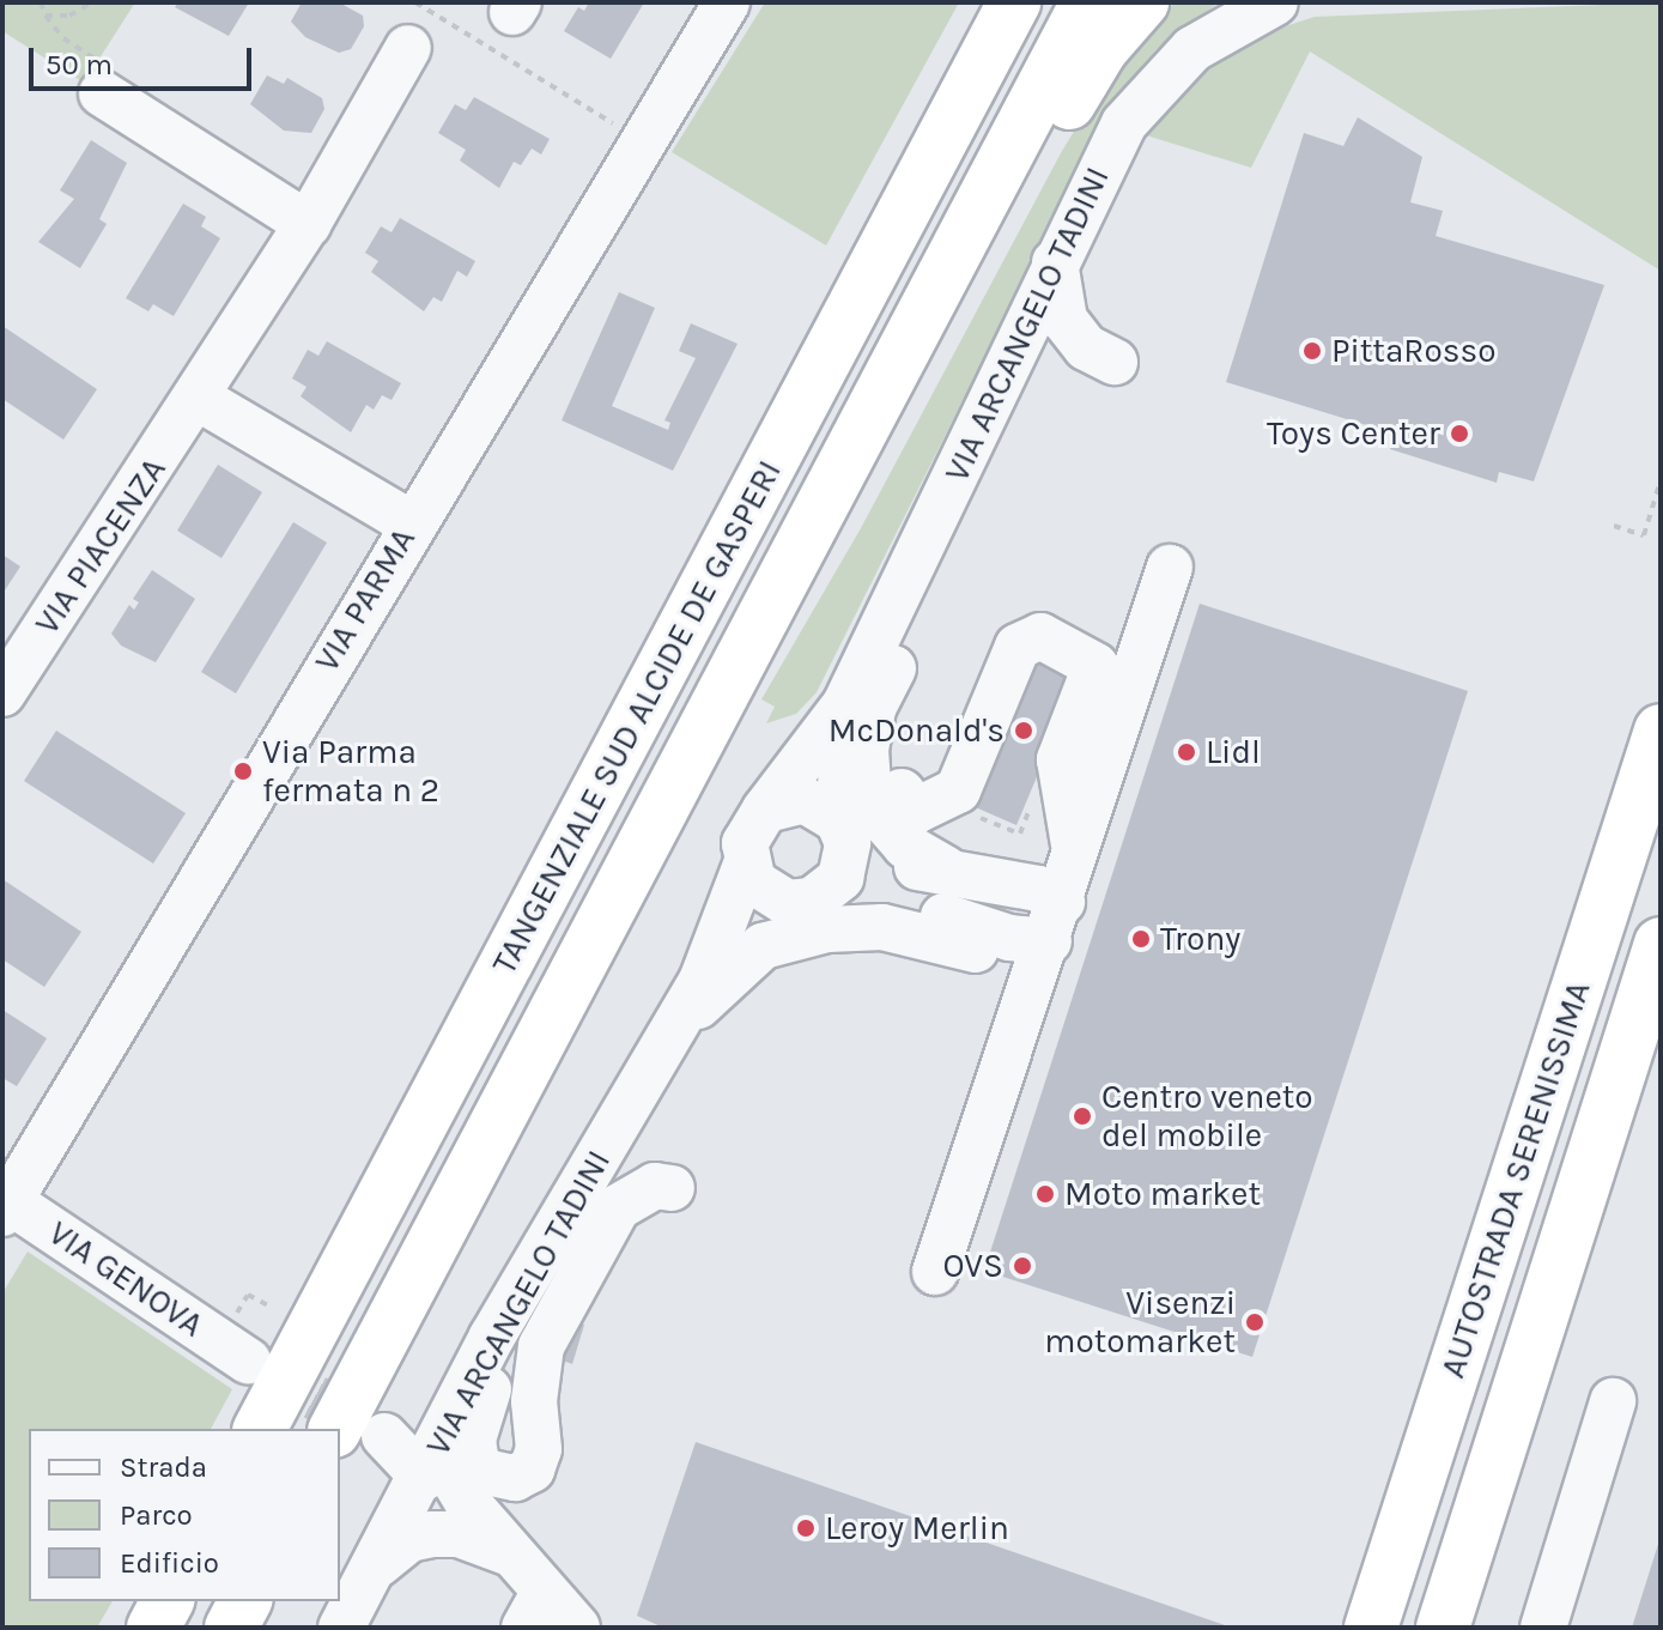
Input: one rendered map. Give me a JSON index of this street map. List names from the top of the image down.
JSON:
{
  "streets": {
    "highway": ["TANGENZIALE SUD ALCIDE DE GASPERI", "AUTOSTRADA SERENISSIMA"],
    "street": [
      "VIA ARCANGELO TADINI",
      "VIA PIACENZA",
      "VIA PARMA",
      "VIA GENOVA"
    ]
  },
  "crossings": [
    ["VIA PARMA", "VIA GENOVA"]
  ],
  "places": [
    "PittaRosso",
    "Toys Center",
    "McDonald's",
    "Lidl",
    "Via Parma fermata n 2",
    "Trony",
    "Centro veneto del mobile",
    "Moto market",
    "OVS",
    "Visenzi motomarket",
    "Leroy Merlin"
  ],
  "legend": ["Strada", "Parco", "Edificio"],
  "scale_bar": "50 m"
}
